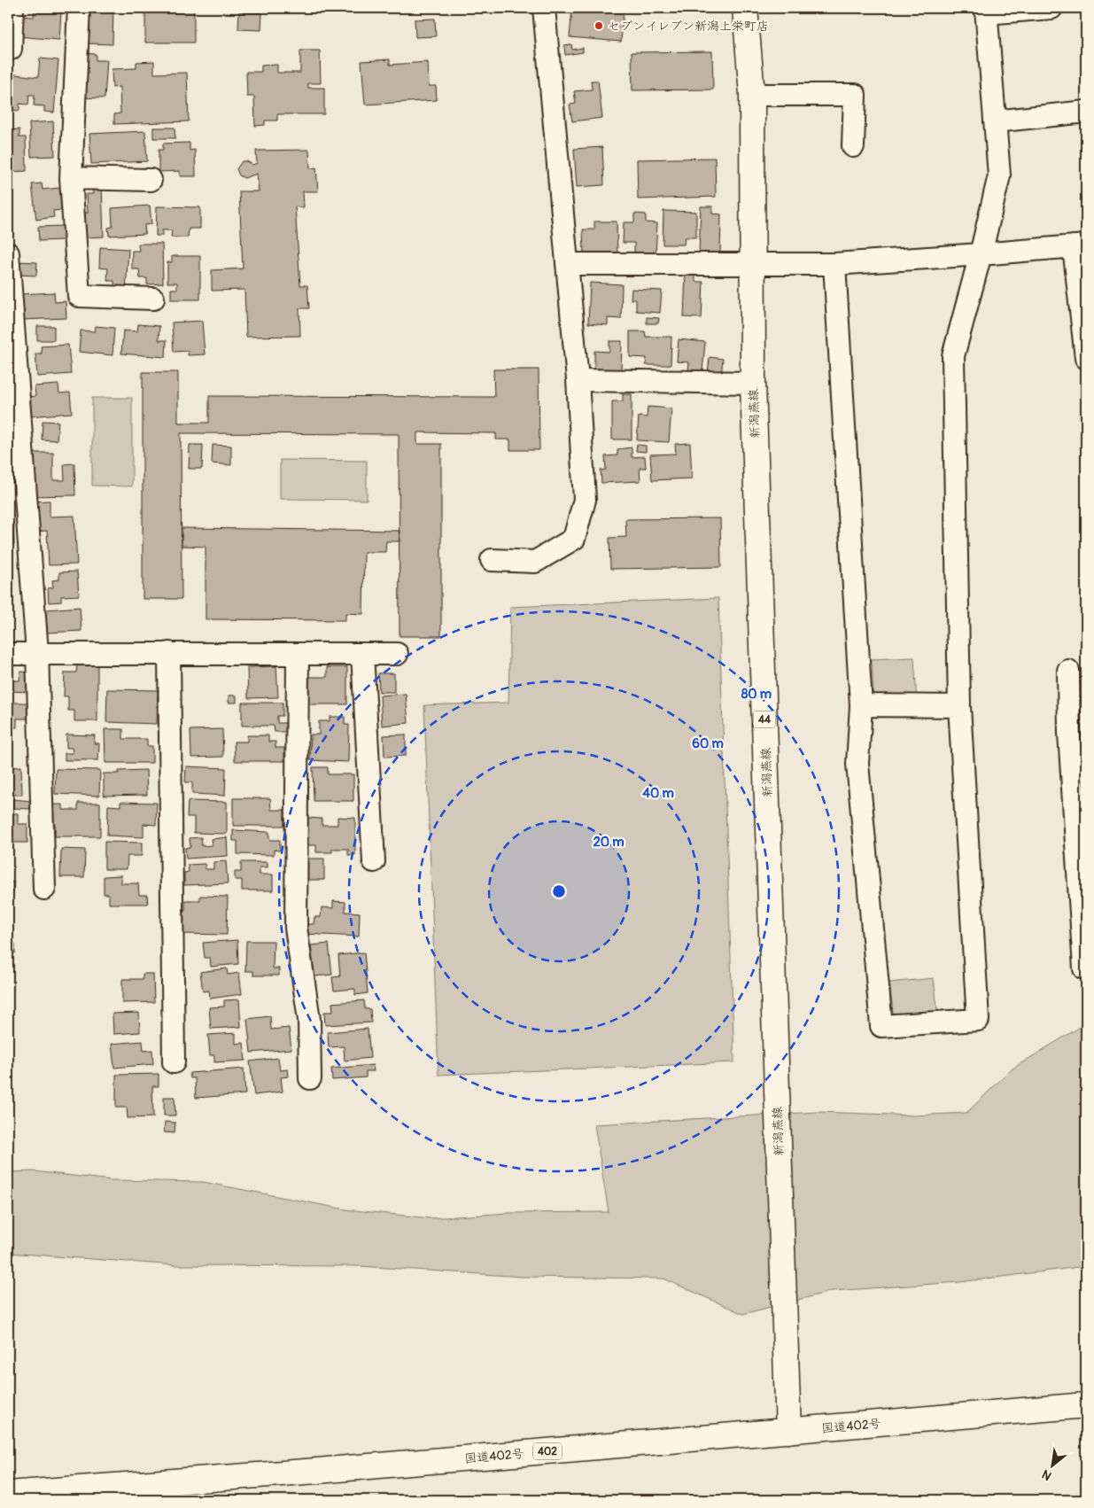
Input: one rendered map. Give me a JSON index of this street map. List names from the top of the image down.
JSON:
{
  "streets": {
    "main road": [
      "新潟燕線",
      "44",
      "国道402号",
      "402"
    ]
  },
  "crossings": [
    ["新潟燕線", "国道402号"]
  ],
  "places": ["セブンイレブン新潟上栄町店"],
  "north": "bottom left",
  "rings": [
    "80 m",
    "60 m",
    "40 m",
    "20 m"
  ]
}
